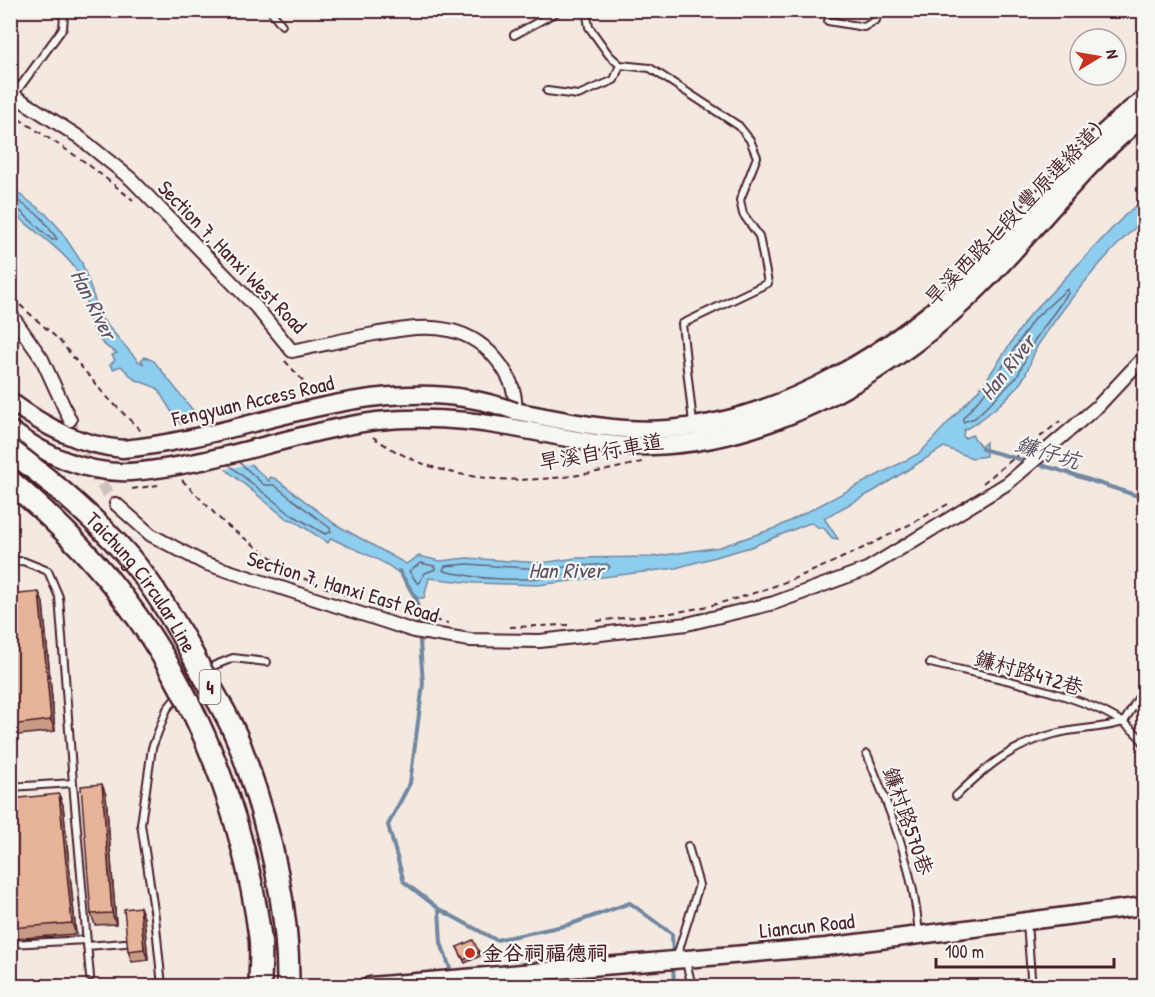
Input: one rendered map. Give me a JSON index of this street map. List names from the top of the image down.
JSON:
{
  "streets": {
    "highway": ["Taichung Circular Line", "4"],
    "street": [
      "旱溪西路七段(豐原連絡道)",
      "Section 7, Hanxi West Road",
      "Fengyuan Access Road",
      "Section 7, Hanxi East Road",
      "Liancun Road"
    ],
    "lane": ["鐮村路472巷", "鐮村路570巷"],
    "path": ["旱溪自行車道"]
  },
  "crossings": [
    ["旱溪西路七段(豐原連絡道)", "Section 7, Hanxi West Road"],
    ["旱溪西路七段(豐原連絡道)", "Fengyuan Access Road"],
    ["Section 7, Hanxi West Road", "Fengyuan Access Road"],
    ["鐮村路570巷", "Liancun Road"]
  ],
  "water": ["Han River", "鐮仔坑"],
  "places": ["金谷祠福德祠"],
  "scale_bar": "100 m",
  "north": "right"
}
